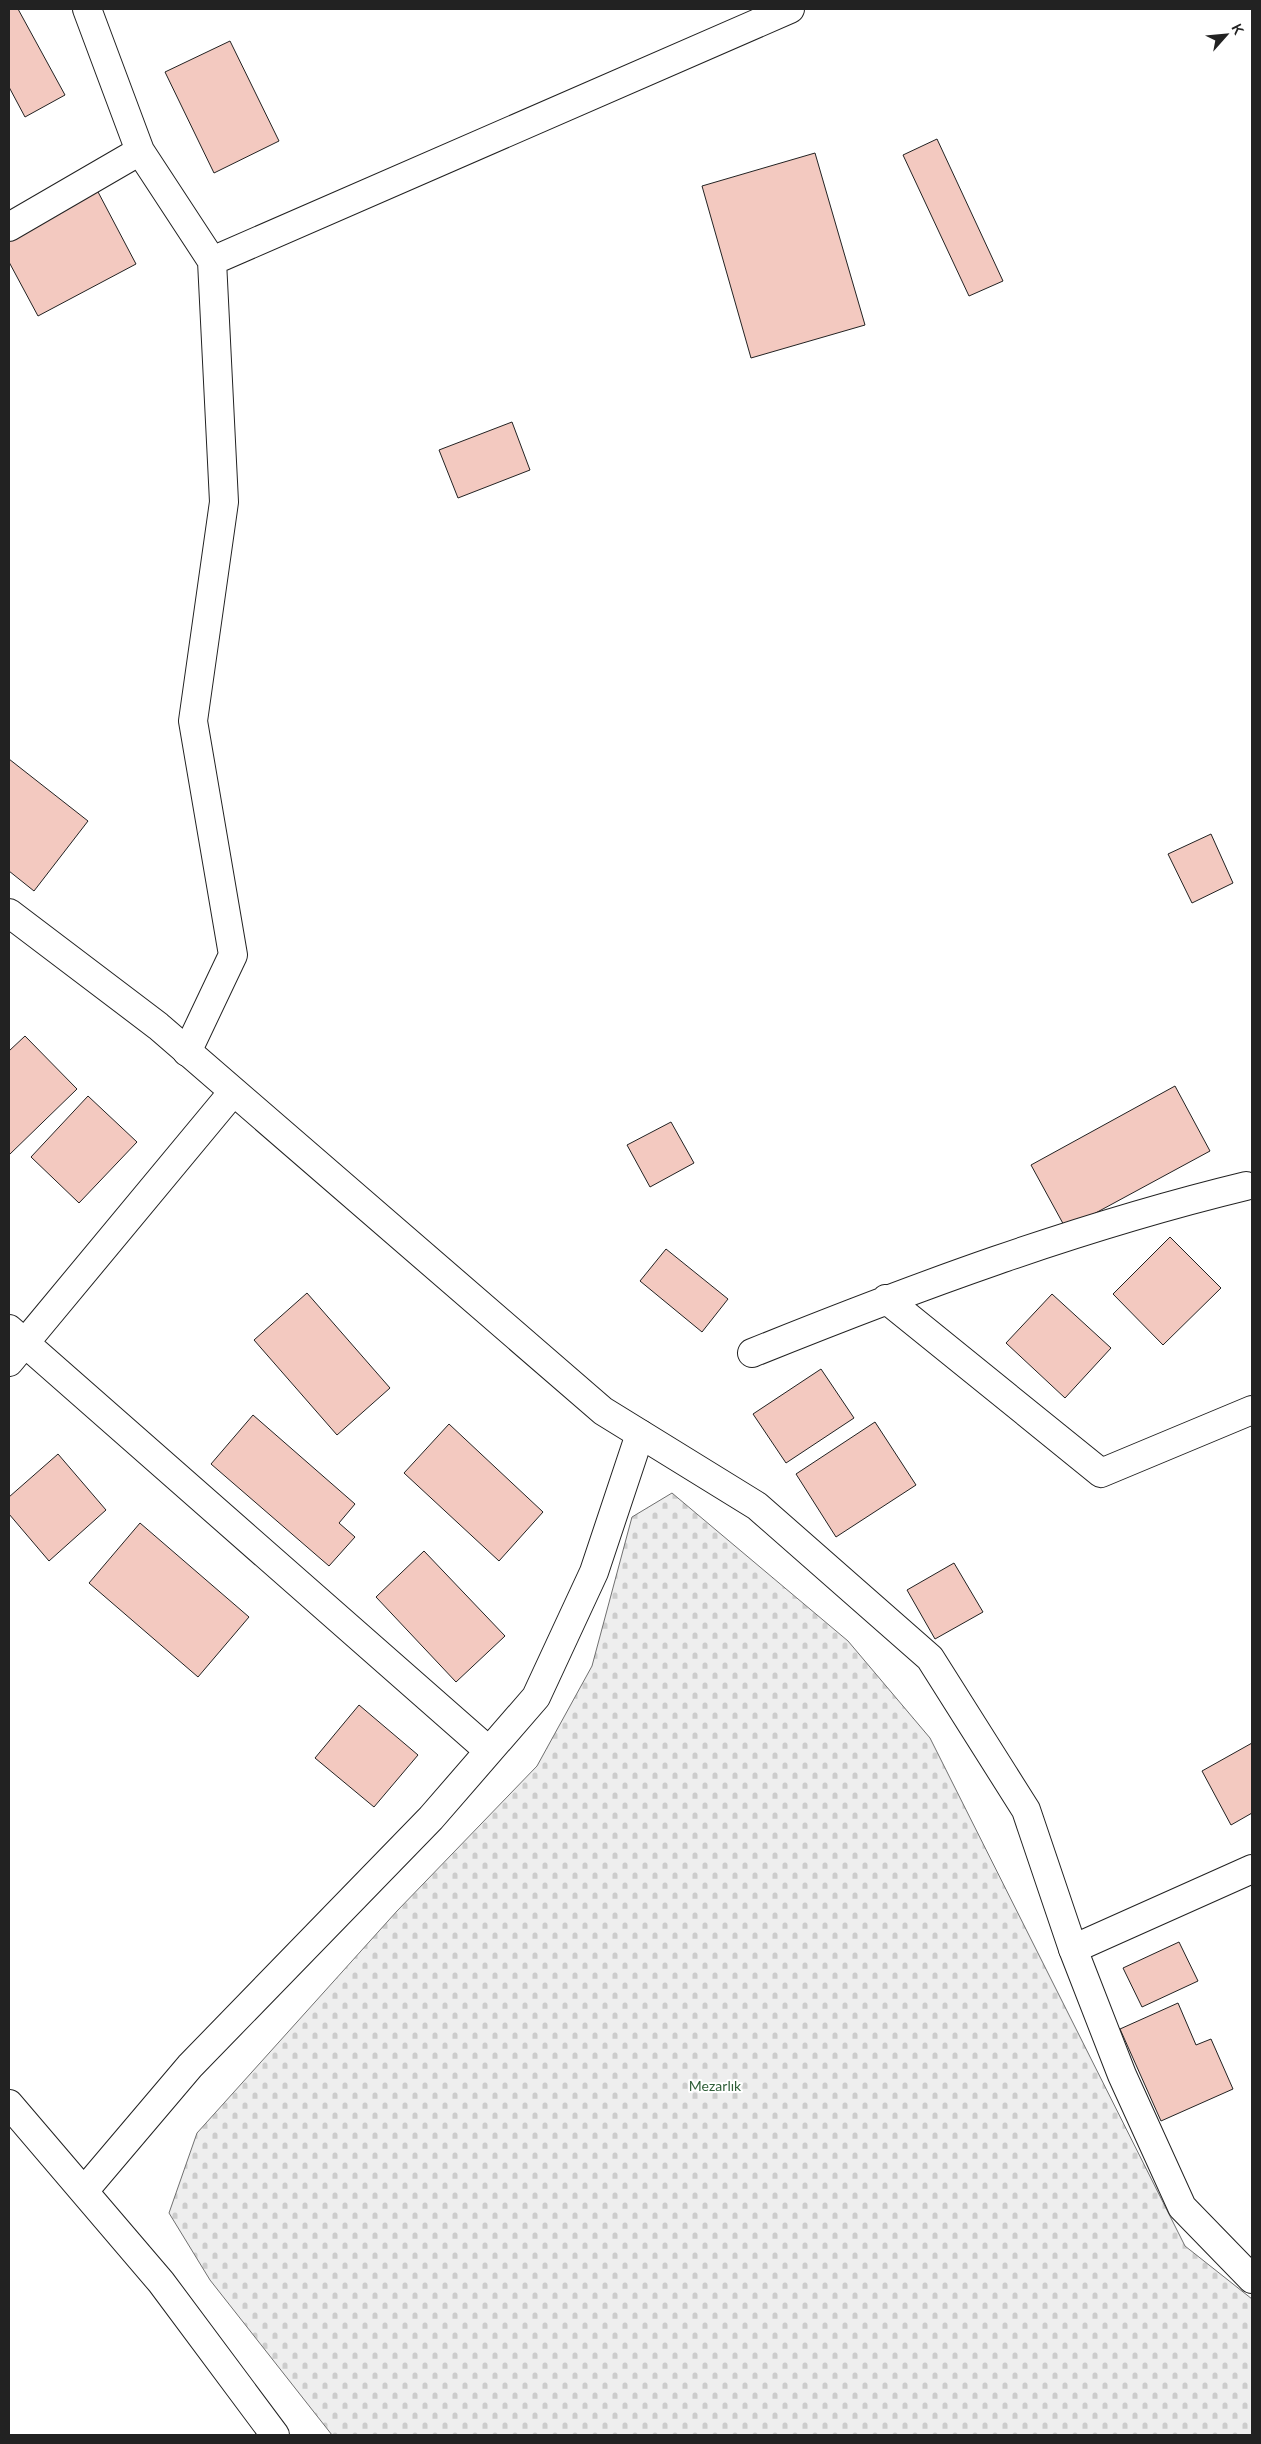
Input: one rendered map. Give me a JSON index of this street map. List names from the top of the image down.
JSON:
{
  "parks": ["Mezarlık"],
  "north": "top right"
}
